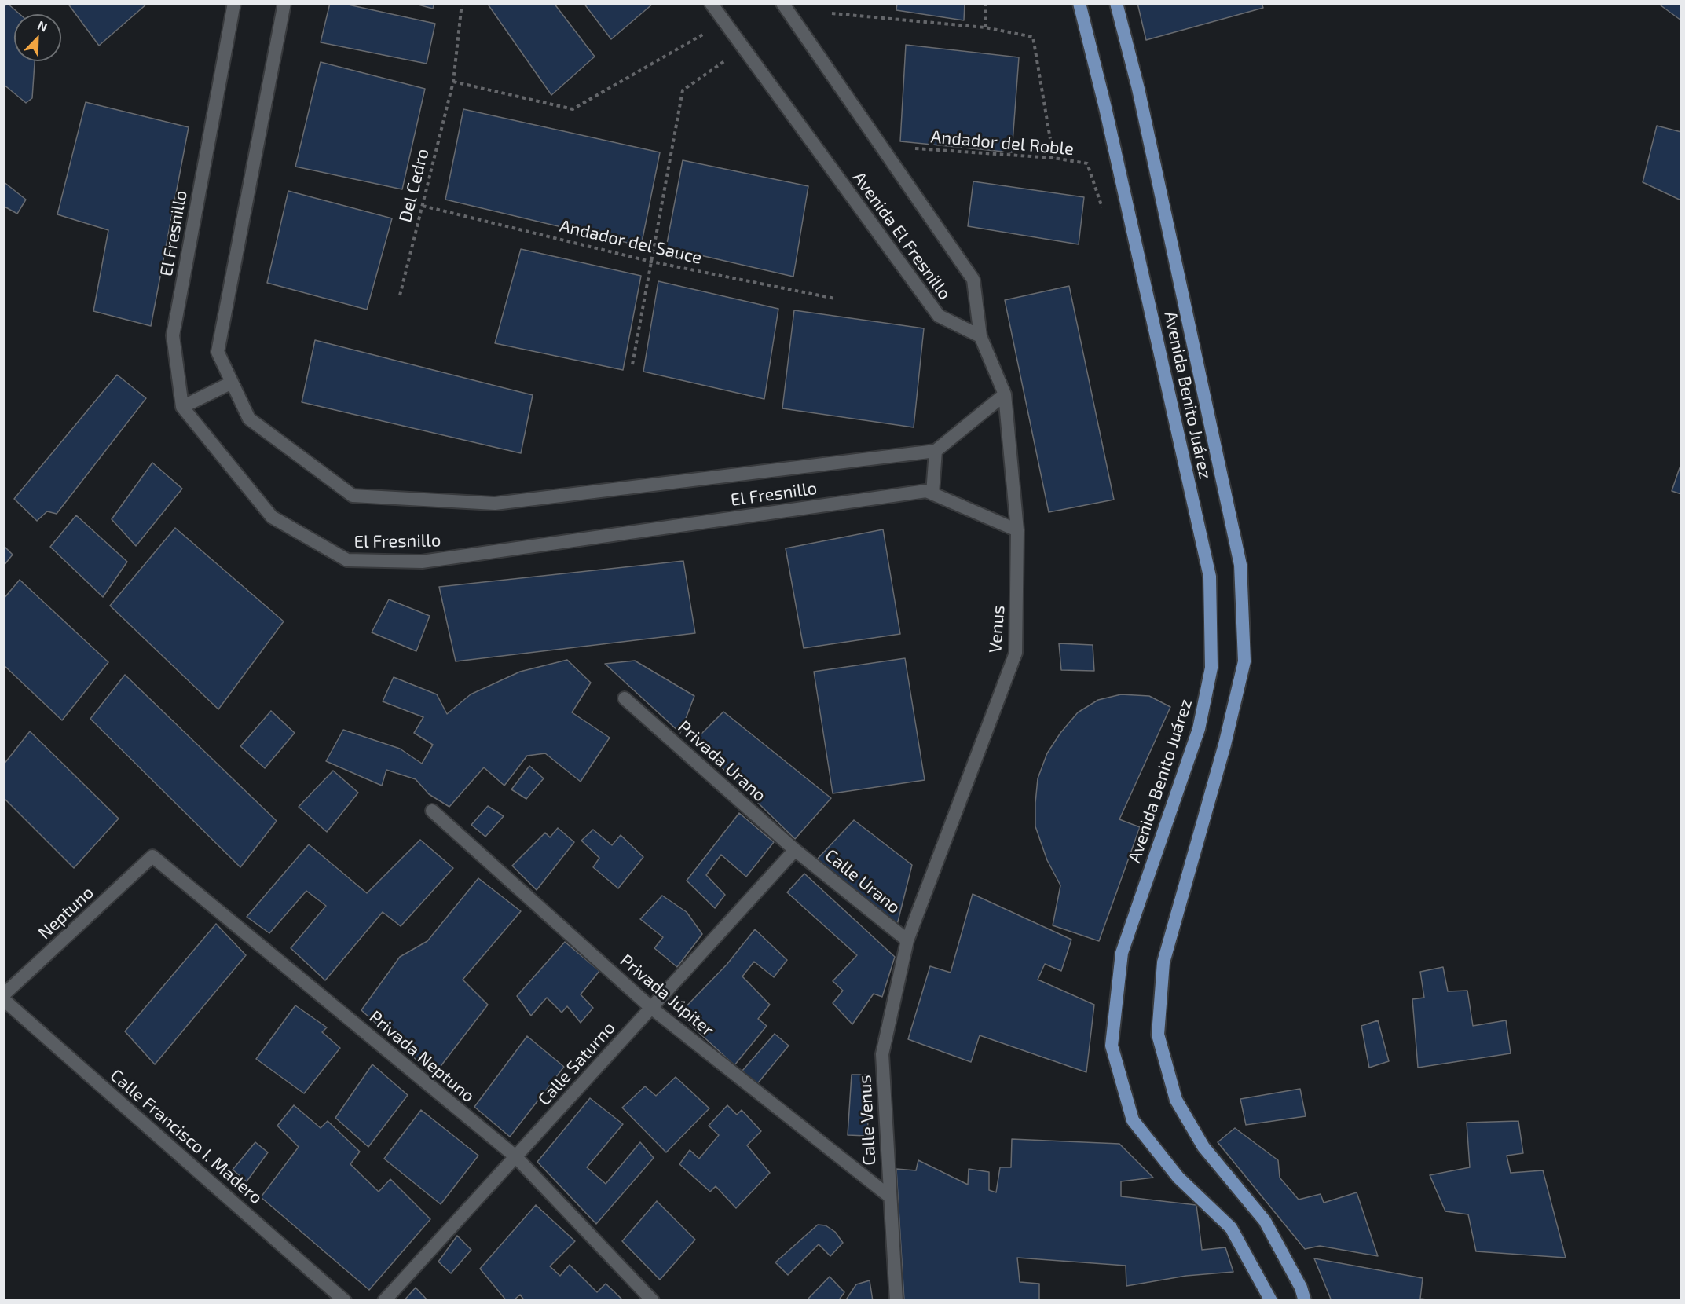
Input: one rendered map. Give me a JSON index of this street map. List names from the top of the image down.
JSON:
{
  "streets": {
    "main road": ["Avenida Benito Juárez"],
    "street": [
      "El Fresnillo",
      "Avenida El Fresnillo",
      "Venus",
      "Privada Urano",
      "Calle Urano",
      "Neptuno",
      "Privada Júpiter",
      "Privada Neptuno",
      "Calle Saturno",
      "Calle Venus",
      "Calle Francisco I. Madero"
    ],
    "path": ["Andador del Roble", "Del Cedro", "Andador del Sauce"]
  },
  "crossings": [
    ["Del Cedro", "Andador del Sauce"],
    ["El Fresnillo", "Venus"],
    ["Avenida El Fresnillo", "Venus"],
    ["Venus", "Calle Urano"],
    ["Venus", "Calle Venus"],
    ["Privada Urano", "Calle Urano"],
    ["Privada Urano", "Calle Saturno"],
    ["Calle Urano", "Calle Saturno"],
    ["Calle Urano", "Calle Venus"],
    ["Neptuno", "Privada Neptuno"],
    ["Neptuno", "Calle Francisco I. Madero"],
    ["Privada Júpiter", "Calle Saturno"],
    ["Privada Júpiter", "Calle Venus"],
    ["Privada Neptuno", "Calle Saturno"]
  ],
  "north": "top right"
}
